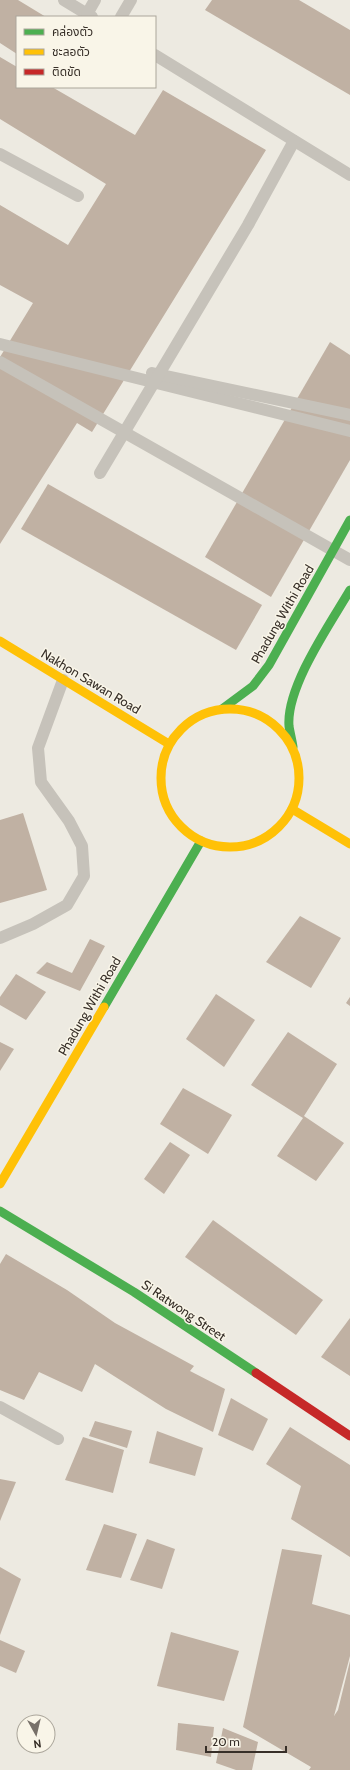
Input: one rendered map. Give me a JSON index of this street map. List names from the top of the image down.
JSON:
{
  "streets": {
    "main road": ["Phadung Withi Road", "Nakhon Sawan Road", "Si Ratwong Street"]
  },
  "crossings": [
    ["Phadung Withi Road", "Nakhon Sawan Road"]
  ],
  "legend": ["คล่องตัว", "ชะลอตัว", "ติดขัด"],
  "scale_bar": "20 m",
  "north": "bottom"
}
